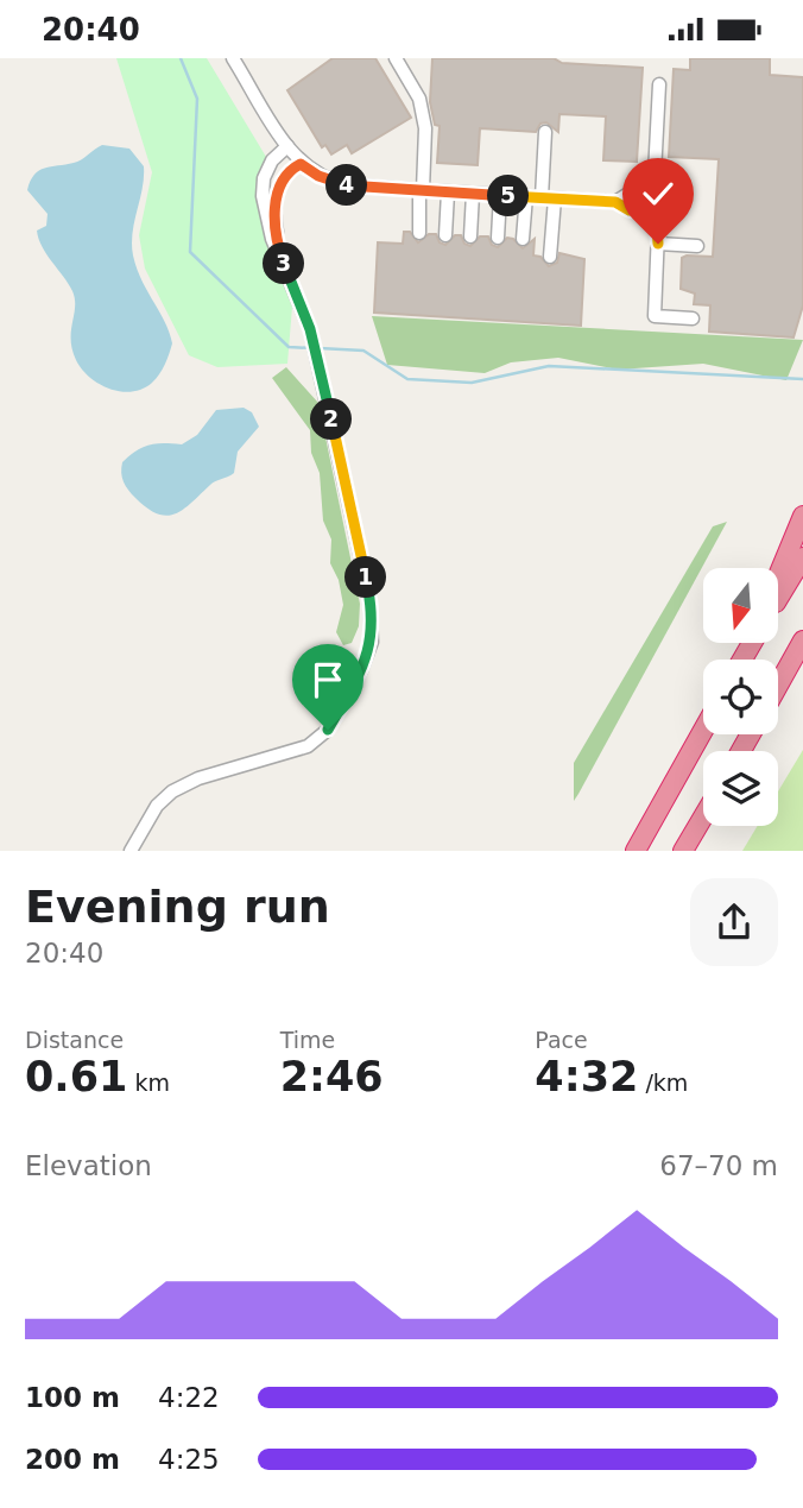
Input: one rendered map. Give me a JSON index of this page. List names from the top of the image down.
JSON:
{
  "north": "bottom",
  "page": {
    "status": "20:40",
    "pins": [
      "4",
      "5",
      "3",
      "2",
      "1"
    ],
    "heading": ["Evening run", "20:40"],
    "stats": [
      ["Distance", "0.61 km"],
      ["Time", "2:46"],
      ["Pace", "4:32 /km"]
    ],
    "chart": ["Elevation", "67–70 m"],
    "list": [
      {
        "name": "100 m",
        "note": "4:22"
      },
      {
        "name": "200 m",
        "note": "4:25"
      }
    ]
  }
}
